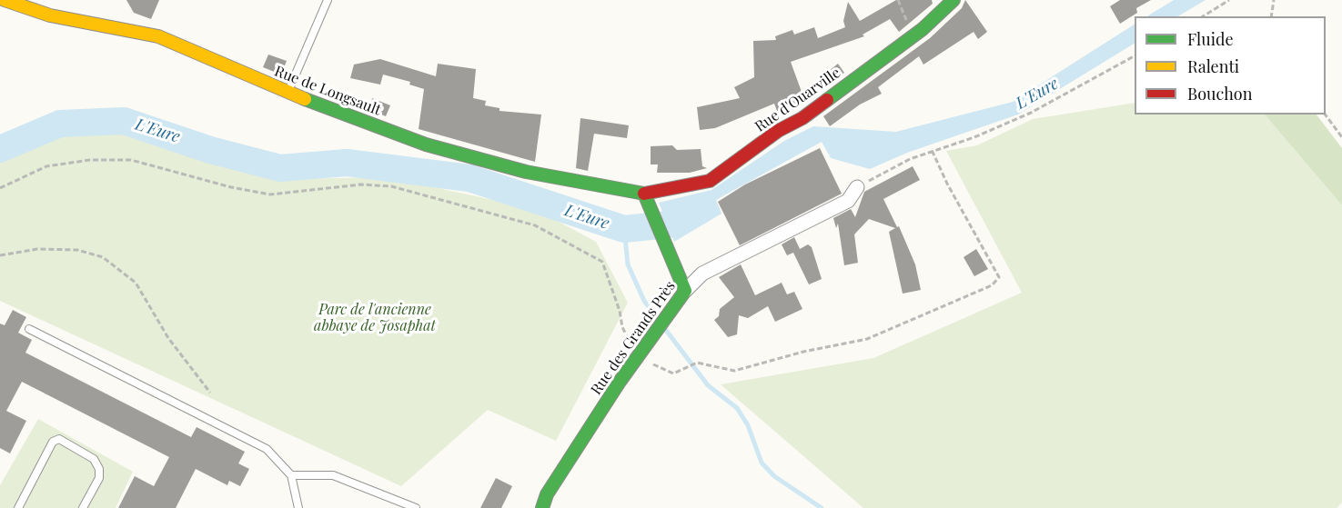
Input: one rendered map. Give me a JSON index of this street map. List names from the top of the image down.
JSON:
{
  "streets": {
    "street": ["Rue de Longsault", "Rue d'Ouarville", "Rue des Grands Près"]
  },
  "crossings": [
    ["Rue de Longsault", "Rue d'Ouarville"]
  ],
  "water": ["L'Eure"],
  "parks": ["Parc de l'ancienne abbaye de Josaphat"],
  "legend": ["Fluide", "Ralenti", "Bouchon"]
}
